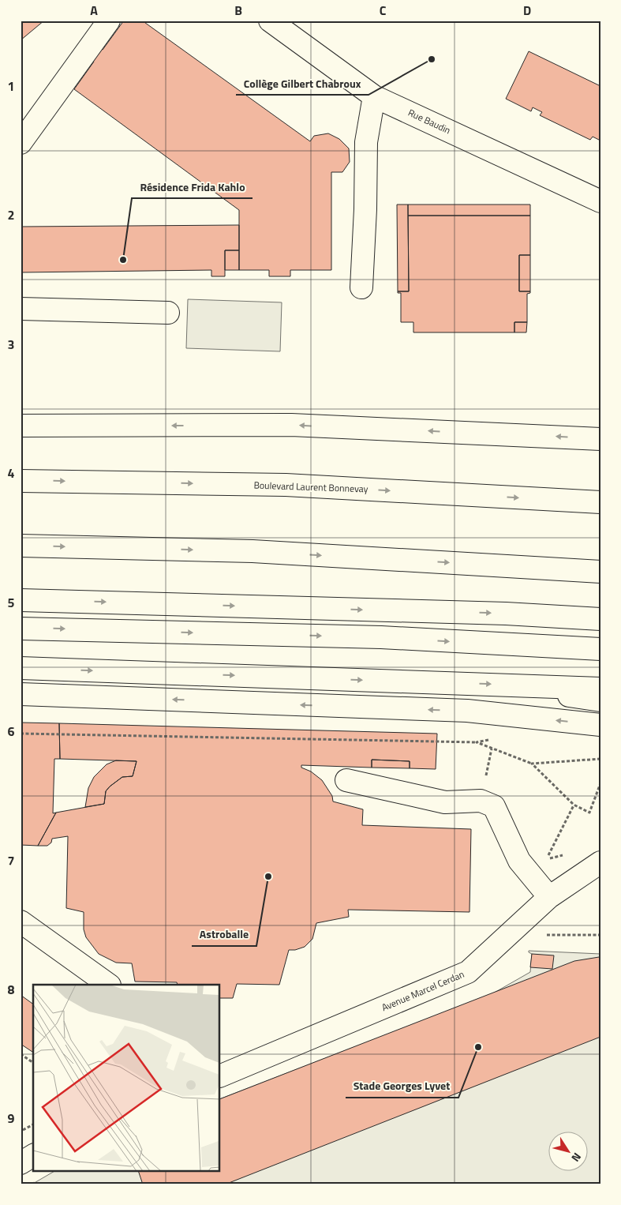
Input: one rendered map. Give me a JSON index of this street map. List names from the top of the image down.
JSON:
{
  "streets": {
    "main road": ["Rue Baudin", "Boulevard Laurent Bonnevay", "Avenue Marcel Cerdan"]
  },
  "places": [
    "Collège Gilbert Chabroux",
    "Résidence Frida Kahlo",
    "Astroballe",
    "Stade Georges Lyvet"
  ],
  "north": "bottom right",
  "grid": {
    "columns": [
      "A",
      "B",
      "C",
      "D"
    ],
    "rows": [
      "1",
      "2",
      "3",
      "4",
      "5",
      "6",
      "7",
      "8",
      "9"
    ]
  }
}
